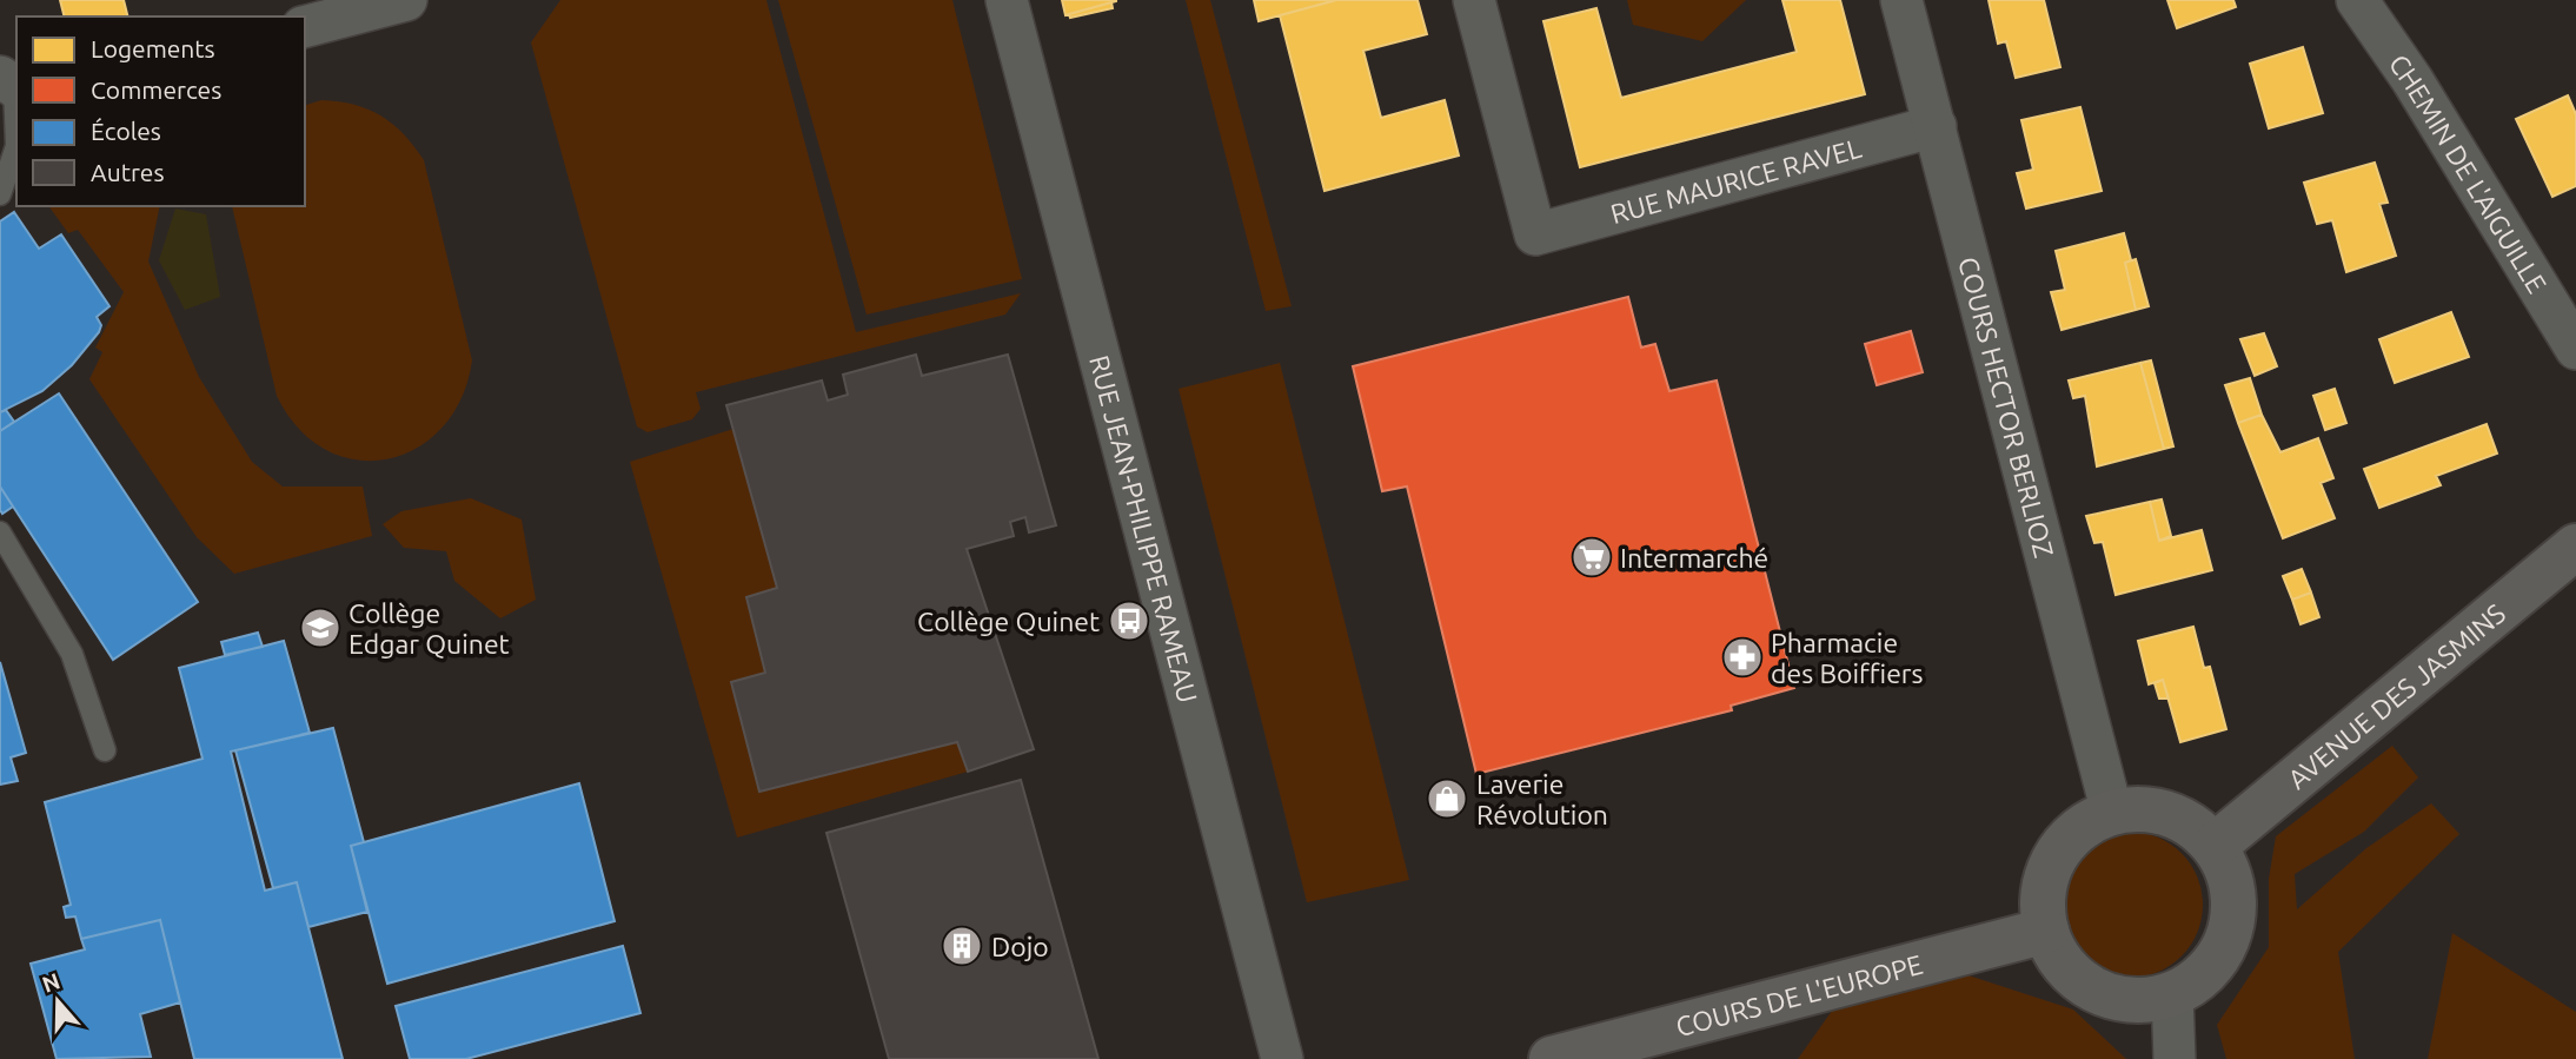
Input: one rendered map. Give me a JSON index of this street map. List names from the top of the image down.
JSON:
{
  "streets": {
    "street": [
      "CHEMIN DE L'AIGUILLE",
      "RUE MAURICE RAVEL",
      "COURS HECTOR BERLIOZ",
      "RUE JEAN-PHILIPPE RAMEAU",
      "AVENUE DES JASMINS",
      "COURS DE L'EUROPE"
    ]
  },
  "crossings": [
    ["RUE MAURICE RAVEL", "COURS HECTOR BERLIOZ"],
    ["COURS HECTOR BERLIOZ", "AVENUE DES JASMINS"],
    ["COURS HECTOR BERLIOZ", "COURS DE L'EUROPE"],
    ["AVENUE DES JASMINS", "COURS DE L'EUROPE"]
  ],
  "places": {
    "supermarket": ["Intermarché"],
    "bus stop": ["Collège Quinet"],
    "school or university": ["Collège Edgar Quinet"],
    "pharmacy": ["Pharmacie des Boiffiers"],
    "shop": ["Laverie Révolution"],
    "building": ["Dojo"]
  },
  "legend": [
    "Logements",
    "Commerces",
    "Écoles",
    "Autres"
  ],
  "north": "top"
}
